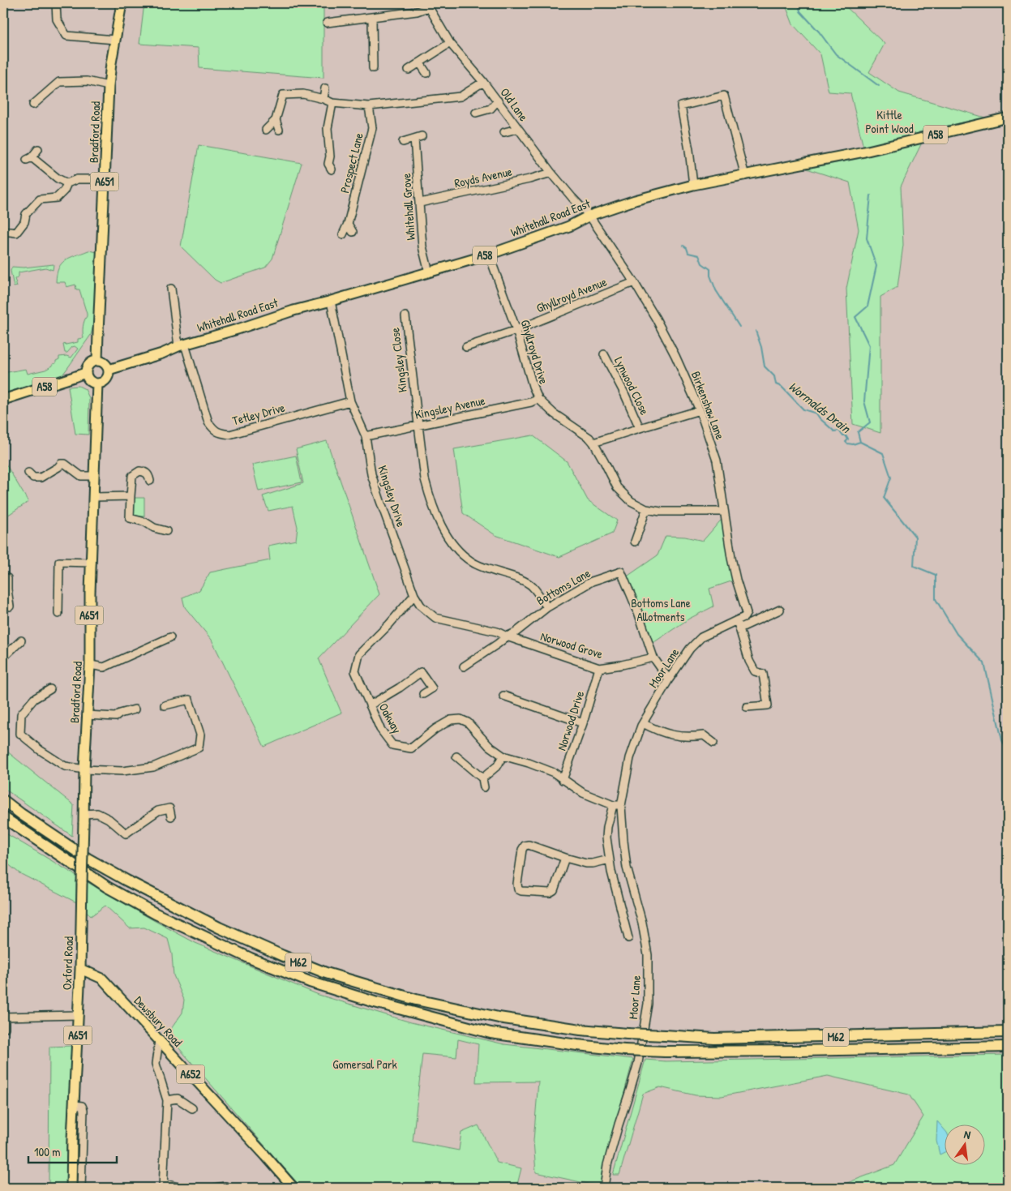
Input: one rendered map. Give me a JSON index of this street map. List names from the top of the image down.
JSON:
{
  "streets": {
    "highway": ["M62"],
    "main road": [
      "Bradford Road",
      "A58",
      "A651",
      "Whitehall Road East",
      "Oxford Road",
      "Dewsbury Road",
      "A652"
    ],
    "street": [
      "Old Lane",
      "Prospect Lane",
      "Royds Avenue",
      "Whitehall Grove",
      "Ghyllroyd Avenue",
      "Ghyllroyd Drive",
      "Kingsley Close",
      "Lynwood Close",
      "Birkenshaw Lane",
      "Kingsley Avenue",
      "Tetley Drive",
      "Kingsley Drive",
      "Bottoms Lane",
      "Norwood Grove",
      "Moor Lane",
      "Oakway",
      "Norwood Drive"
    ]
  },
  "crossings": [
    ["Old Lane", "Royds Avenue"],
    ["Old Lane", "Whitehall Road East"],
    ["Old Lane", "Birkenshaw Lane"],
    ["Bradford Road", "A58"],
    ["Bradford Road", "Whitehall Road East"],
    ["Bradford Road", "Oxford Road"],
    ["A58", "Whitehall Road East"],
    ["Royds Avenue", "Whitehall Grove"],
    ["Whitehall Grove", "Whitehall Road East"],
    ["Whitehall Road East", "Ghyllroyd Drive"],
    ["Whitehall Road East", "Birkenshaw Lane"],
    ["Whitehall Road East", "Tetley Drive"],
    ["Whitehall Road East", "Kingsley Drive"],
    ["Ghyllroyd Avenue", "Ghyllroyd Drive"],
    ["Ghyllroyd Avenue", "Birkenshaw Lane"],
    ["Ghyllroyd Drive", "Kingsley Avenue"],
    ["Kingsley Close", "Kingsley Avenue"],
    ["Kingsley Close", "Bottoms Lane"],
    ["Birkenshaw Lane", "Moor Lane"],
    ["Kingsley Avenue", "Kingsley Drive"],
    ["Tetley Drive", "Kingsley Drive"],
    ["Kingsley Drive", "Bottoms Lane"],
    ["Kingsley Drive", "Norwood Grove"],
    ["Kingsley Drive", "Oakway"],
    ["Bottoms Lane", "Norwood Grove"],
    ["Bottoms Lane", "Moor Lane"],
    ["Norwood Grove", "Norwood Drive"],
    ["Oxford Road", "Dewsbury Road"]
  ],
  "water": ["Wormalds Drain"],
  "parks": ["Kittle Point Wood", "Bottoms Lane Allotments", "Gomersal Park"],
  "scale_bar": "100 m",
  "north": "top"
}
